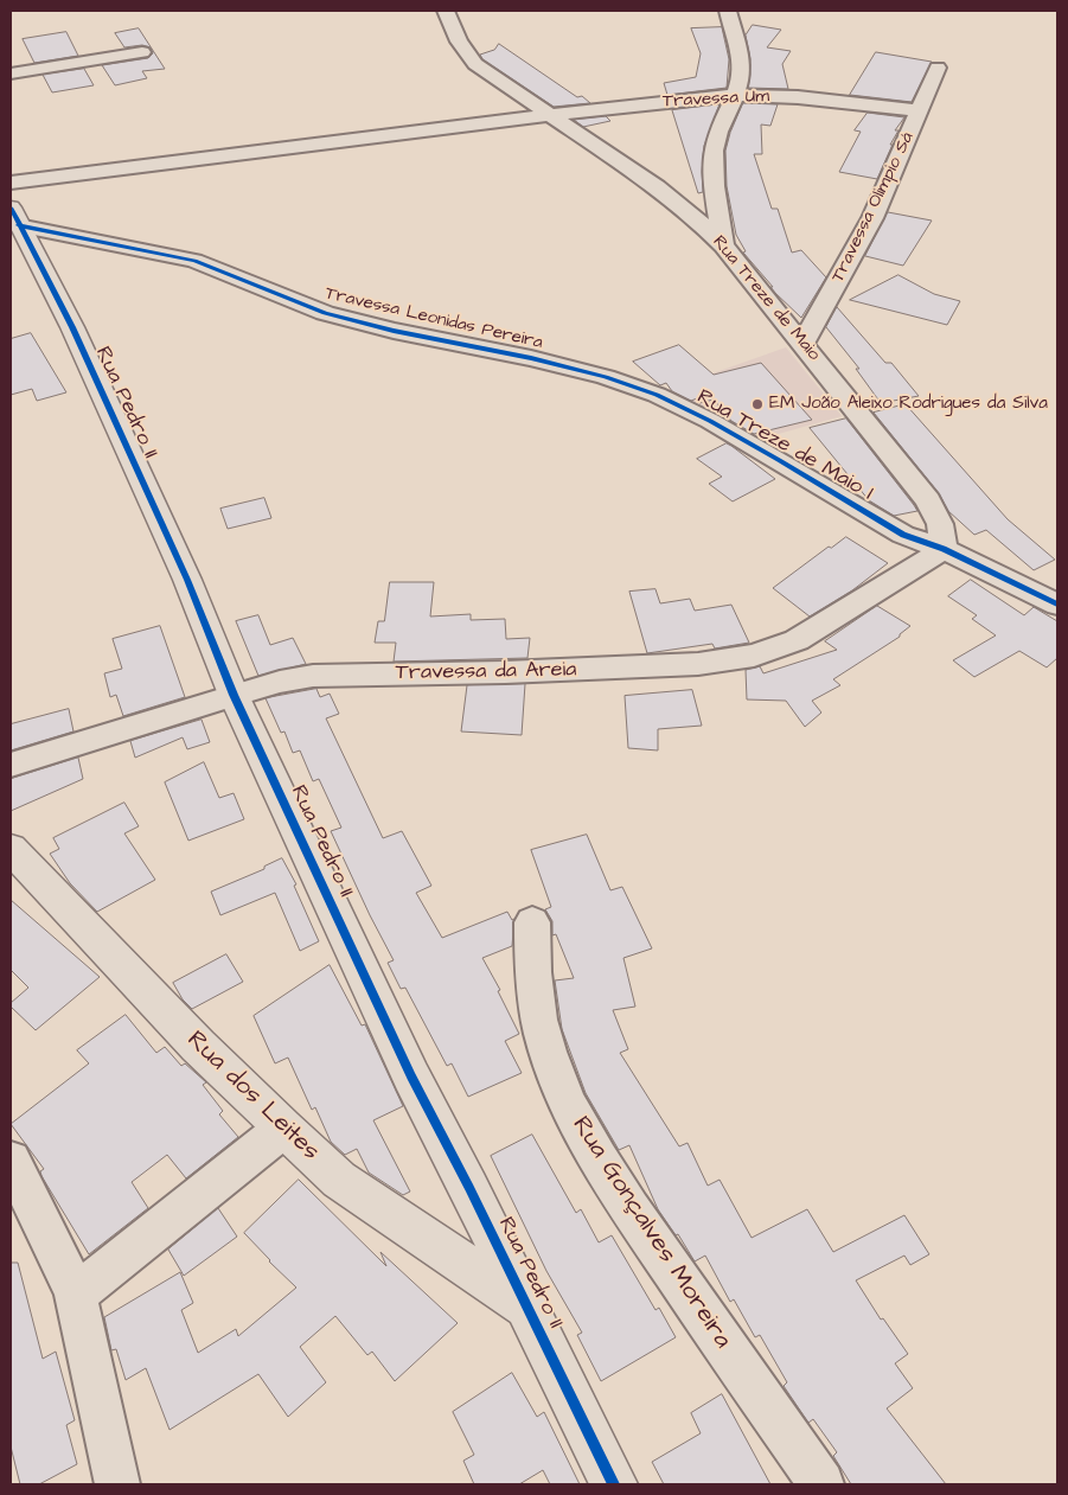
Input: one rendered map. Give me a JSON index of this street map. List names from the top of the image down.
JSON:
{
  "streets": {
    "street": [
      "Travessa Um",
      "Travessa Olimpio Sá",
      "Rua Treze de Maio",
      "Travessa Leonidas Pereira",
      "Rua Pedro II",
      "Rua Treze de Maio I",
      "Travessa da Areia",
      "Rua dos Leites",
      "Rua Gonçalves Moreira"
    ]
  },
  "crossings": [
    ["Travessa Um", "Travessa Olimpio Sá"],
    ["Travessa Um", "Rua Treze de Maio"],
    ["Travessa Olimpio Sá", "Rua Treze de Maio"],
    ["Rua Treze de Maio", "Rua Treze de Maio I"],
    ["Rua Treze de Maio", "Travessa da Areia"],
    ["Travessa Leonidas Pereira", "Rua Pedro II"],
    ["Travessa Leonidas Pereira", "Rua Treze de Maio I"],
    ["Rua Pedro II", "Travessa da Areia"],
    ["Rua Pedro II", "Rua dos Leites"],
    ["Rua Treze de Maio I", "Travessa da Areia"]
  ],
  "places": ["EM João Aleixo Rodrigues da Silva"]
}
